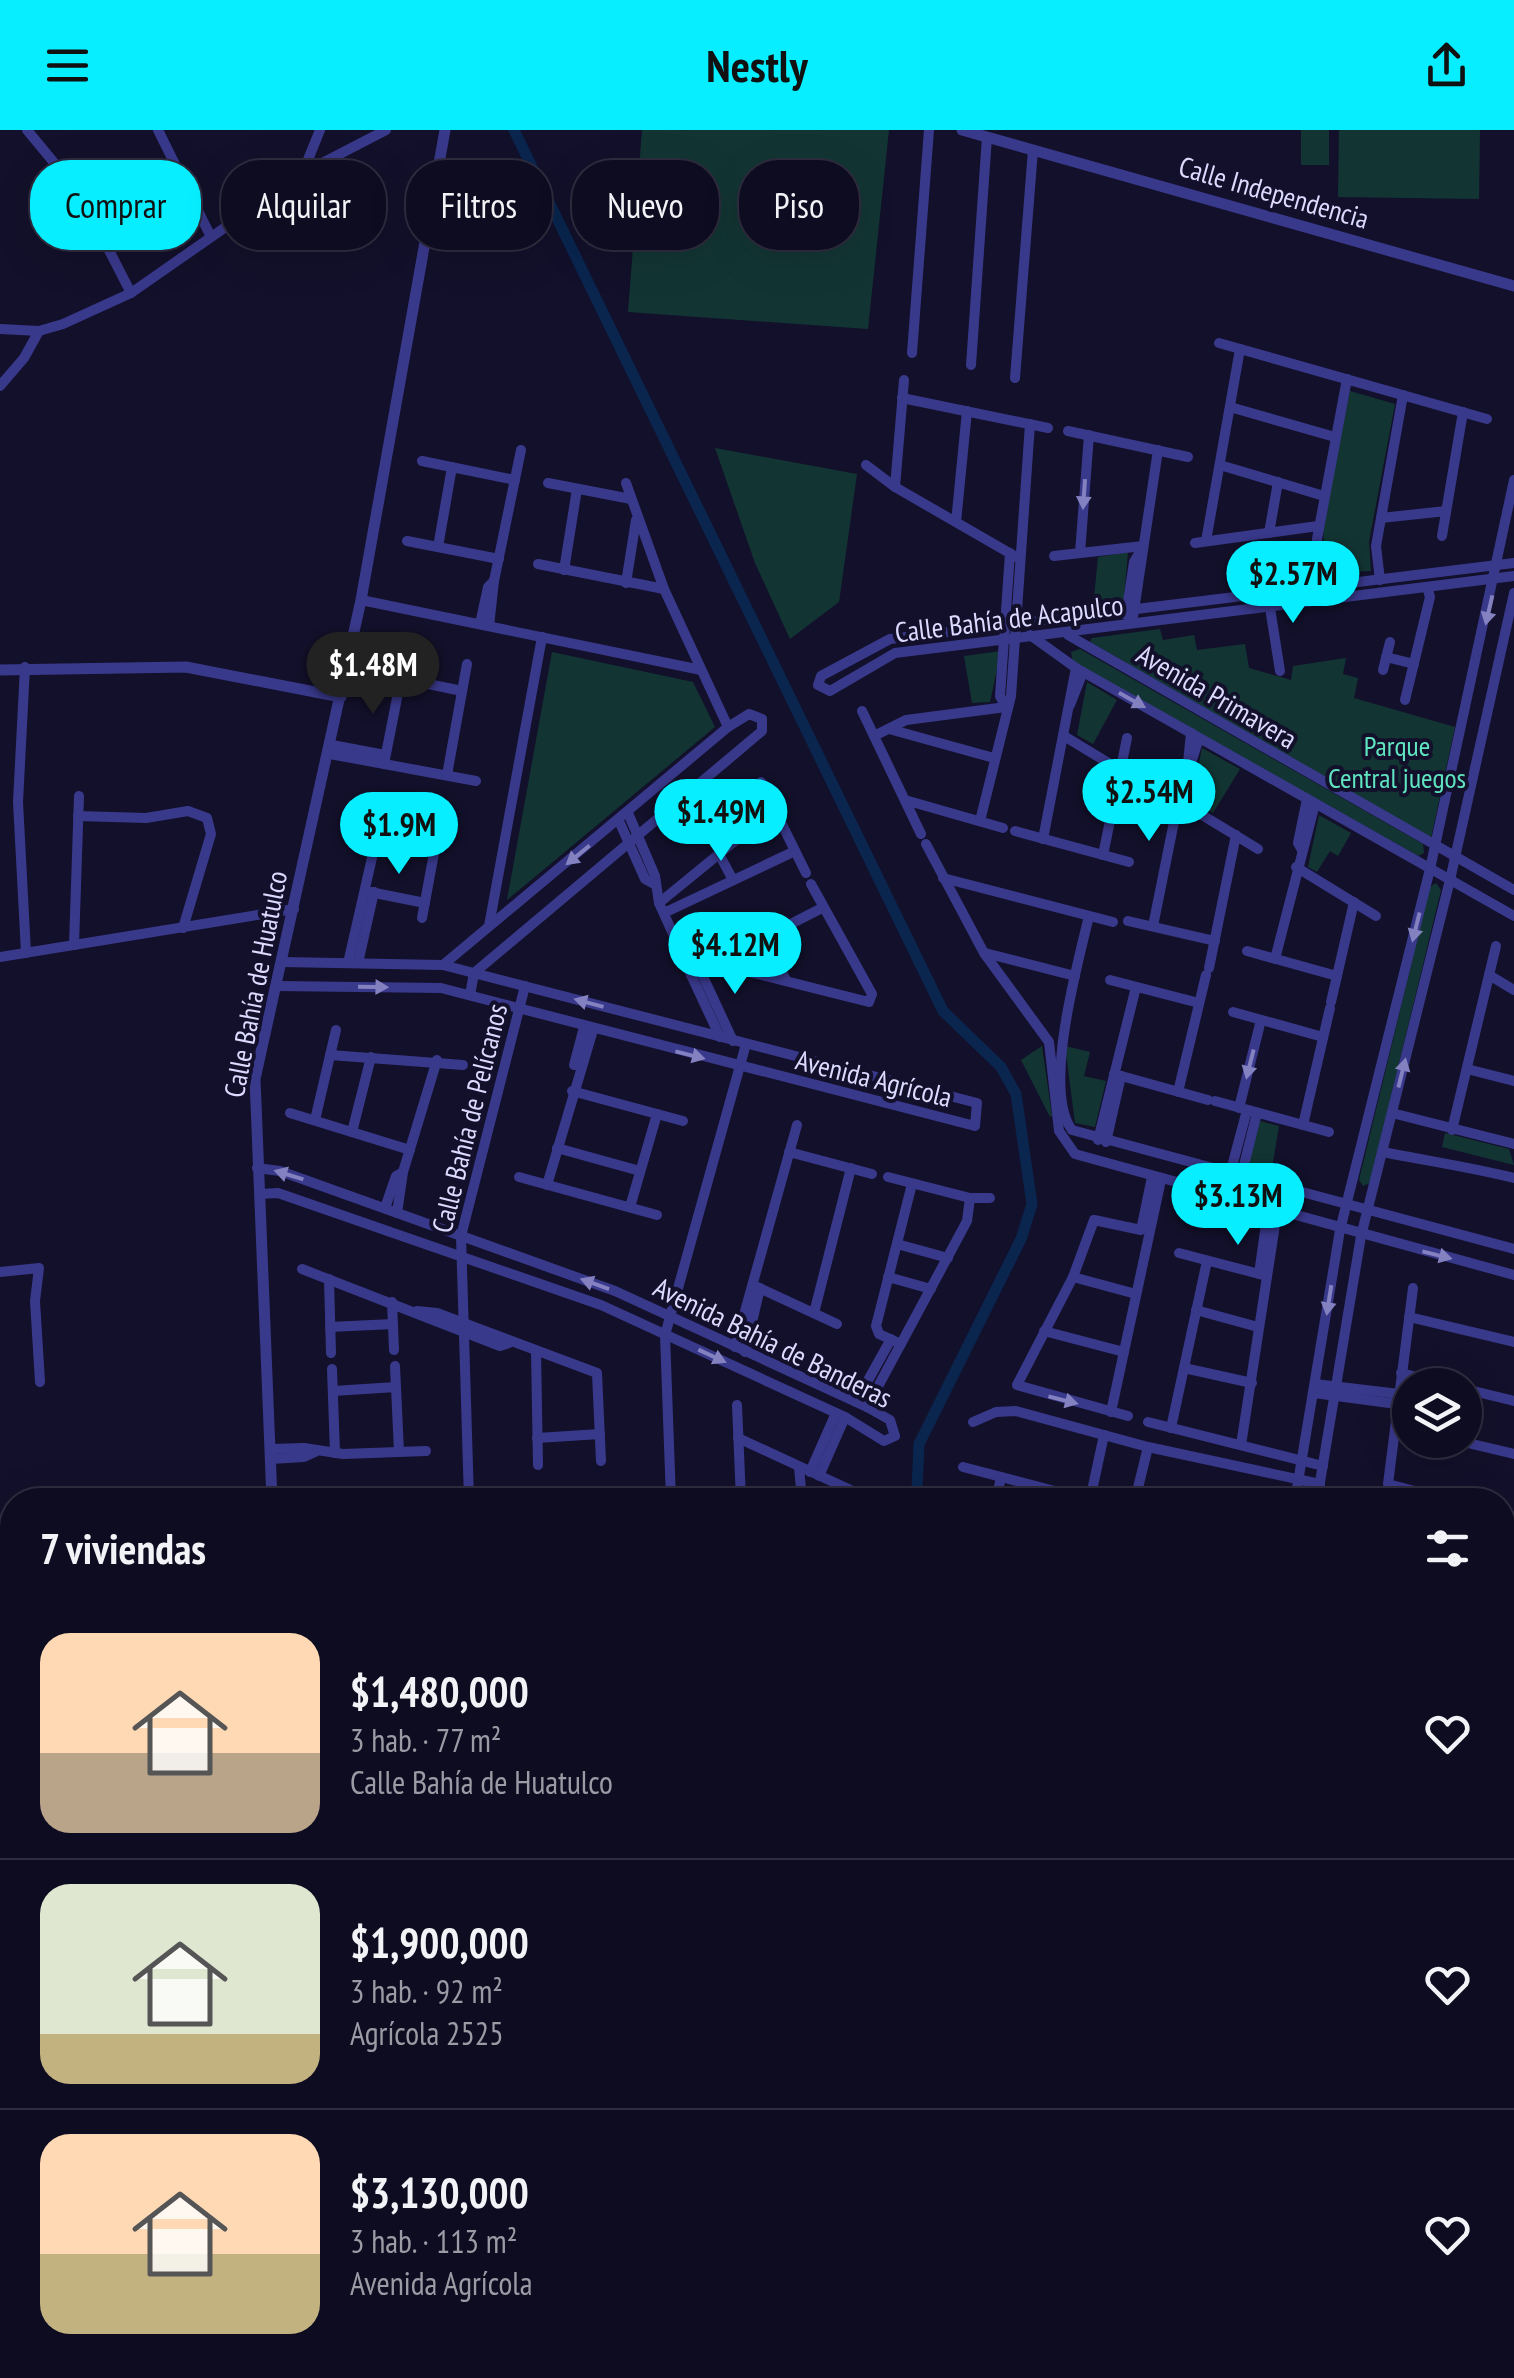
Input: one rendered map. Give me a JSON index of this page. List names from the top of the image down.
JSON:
{
  "streets": {
    "street": [
      "Calle Independencia",
      "Calle Bahía de Acapulco",
      "Avenida Primavera",
      "Calle Bahía de Huatulco",
      "Avenida Agrícola",
      "Calle Bahía de Pelícanos",
      "Avenida Bahía de Banderas"
    ]
  },
  "crossings": [
    ["Calle Bahía de Acapulco", "Avenida Primavera"],
    ["Calle Bahía de Huatulco", "Avenida Agrícola"],
    ["Calle Bahía de Huatulco", "Avenida Bahía de Banderas"],
    ["Avenida Agrícola", "Calle Bahía de Pelícanos"],
    ["Calle Bahía de Pelícanos", "Avenida Bahía de Banderas"]
  ],
  "parks": ["Parque Central juegos"],
  "page": {
    "header": "Nestly",
    "chip": [
      "Comprar",
      "Alquilar",
      "Filtros",
      "Nuevo",
      "Piso"
    ],
    "price": [
      "$2.57M",
      "$1.48M",
      "$2.54M",
      "$1.49M",
      "$1.9M",
      "$4.12M",
      "$3.13M"
    ],
    "heading": "7 viviendas",
    "list": [
      {
        "name": "$1,480,000",
        "note": "3 hab. · 77 m² · Calle Bahía de Huatulco"
      },
      {
        "name": "$1,900,000",
        "note": "3 hab. · 92 m² · Agrícola 2525"
      },
      {
        "name": "$3,130,000",
        "note": "3 hab. · 113 m² · Avenida Agrícola"
      }
    ]
  }
}
